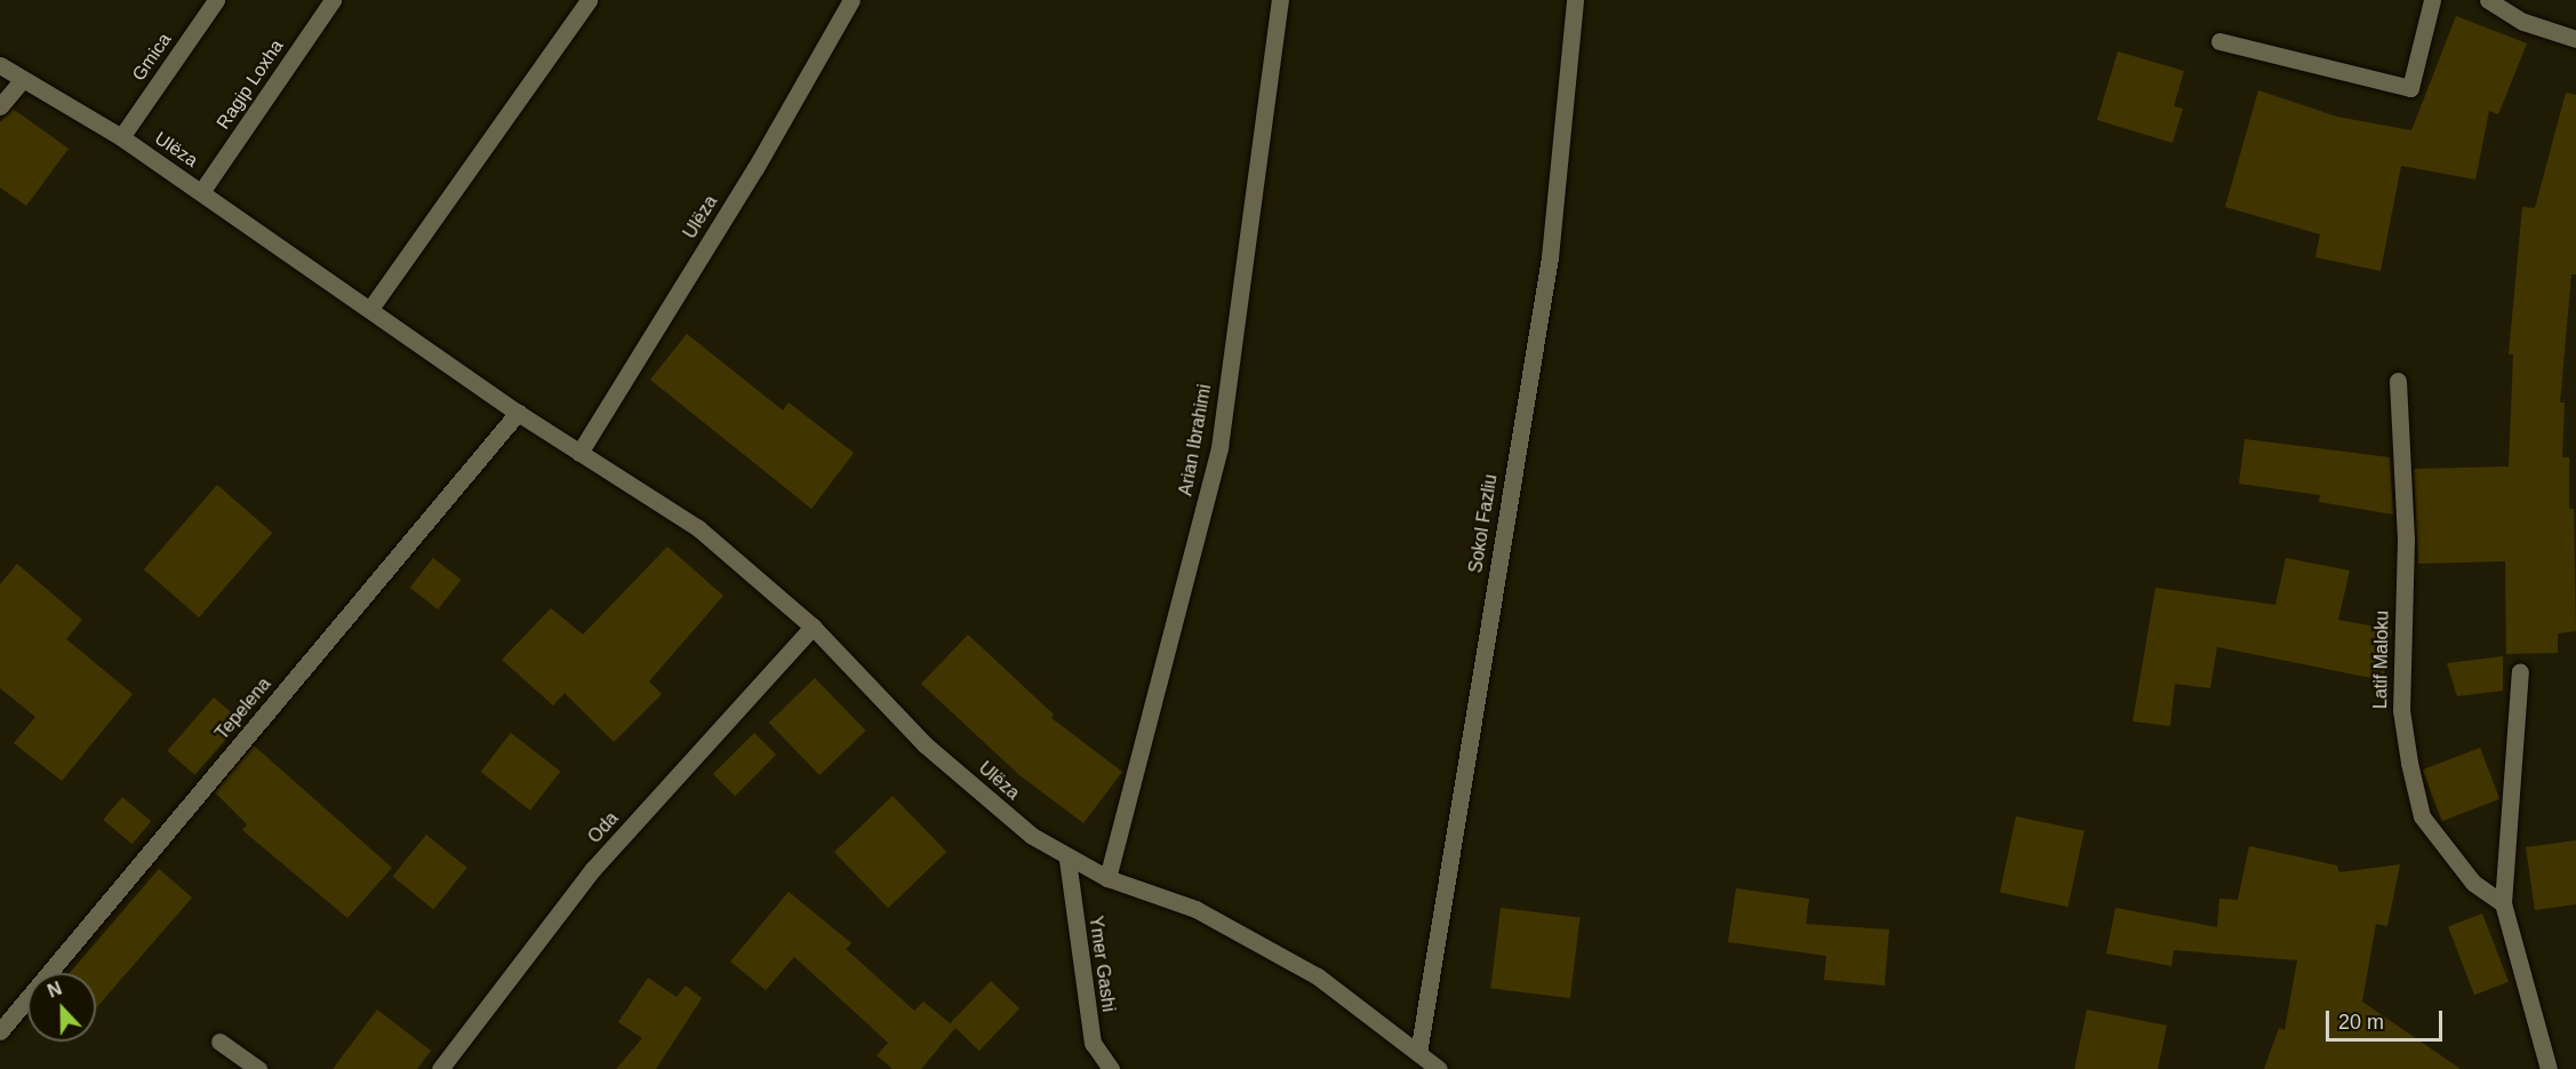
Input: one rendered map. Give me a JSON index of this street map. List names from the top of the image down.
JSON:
{
  "streets": {
    "street": [
      "Gmica",
      "Ragip Loxha",
      "Ulëza",
      "Arian Ibrahimi",
      "Sokol Fazliu",
      "Latif Maloku",
      "Tepelena",
      "Oda",
      "Ymer Gashi"
    ]
  },
  "crossings": [
    ["Gmica", "Ulëza"],
    ["Ragip Loxha", "Ulëza"],
    ["Ulëza", "Arian Ibrahimi"],
    ["Ulëza", "Sokol Fazliu"],
    ["Ulëza", "Tepelena"],
    ["Ulëza", "Oda"],
    ["Ulëza", "Ymer Gashi"]
  ],
  "scale_bar": "20 m",
  "north": "top"
}
